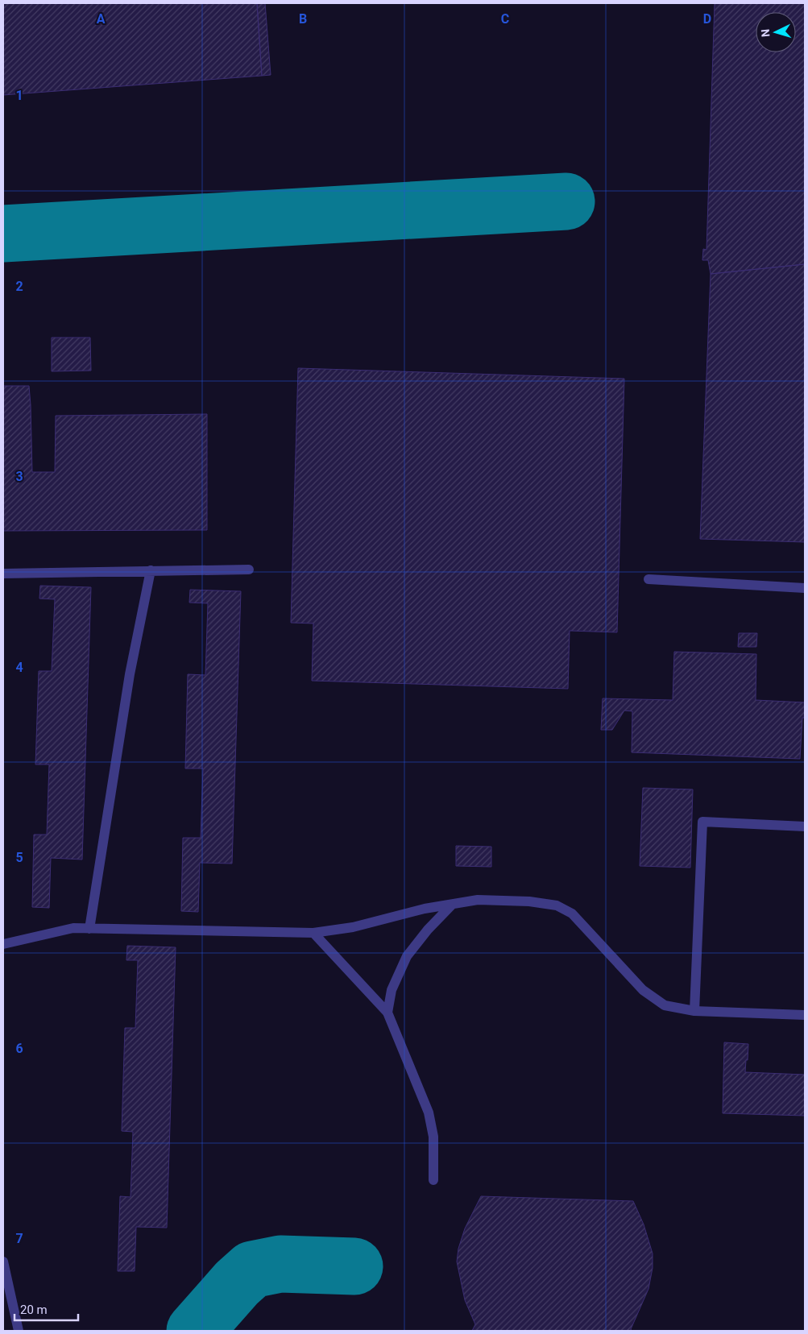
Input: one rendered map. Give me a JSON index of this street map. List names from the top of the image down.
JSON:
{
  "scale_bar": "20 m",
  "north": "left",
  "grid": {
    "columns": [
      "A",
      "B",
      "C",
      "D"
    ],
    "rows": [
      "1",
      "2",
      "3",
      "4",
      "5",
      "6",
      "7"
    ]
  }
}
